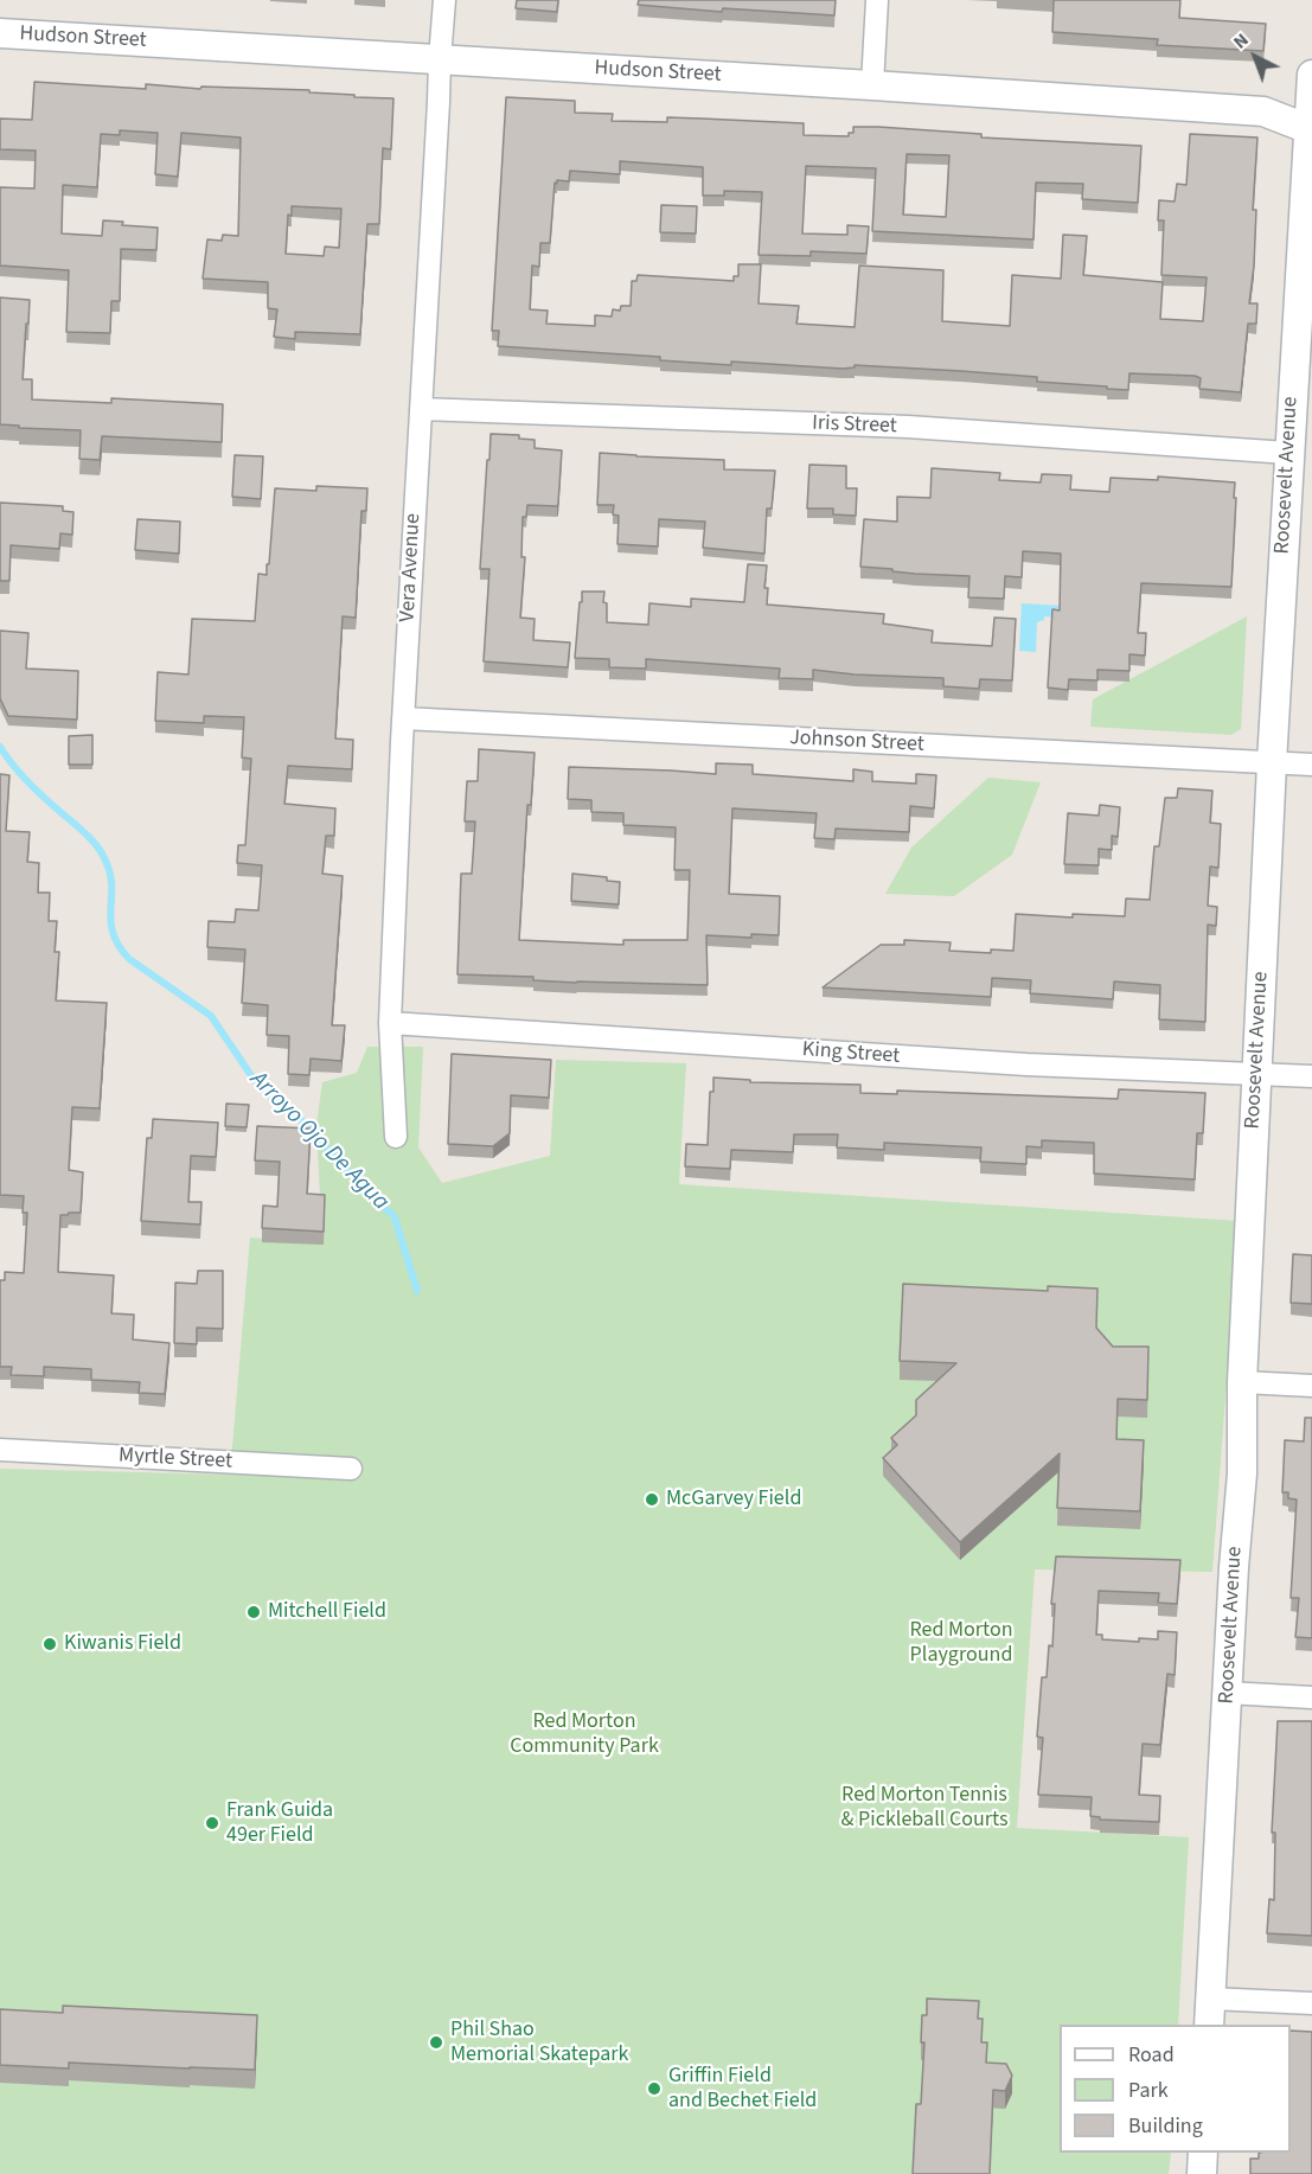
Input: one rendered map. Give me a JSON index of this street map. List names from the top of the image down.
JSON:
{
  "streets": {
    "street": [
      "Hudson Street",
      "Iris Street",
      "Roosevelt Avenue",
      "Vera Avenue",
      "Johnson Street",
      "King Street",
      "Myrtle Street"
    ]
  },
  "crossings": [
    ["Hudson Street", "Roosevelt Avenue"],
    ["Hudson Street", "Vera Avenue"],
    ["Iris Street", "Roosevelt Avenue"],
    ["Iris Street", "Vera Avenue"],
    ["Roosevelt Avenue", "Johnson Street"],
    ["Roosevelt Avenue", "King Street"],
    ["Vera Avenue", "Johnson Street"],
    ["Vera Avenue", "King Street"]
  ],
  "water": ["Arroyo Ojo De Agua"],
  "parks": ["Red Morton Playground", "Red Morton Community Park", "Red Morton Tennis & Pickleball Courts"],
  "places": [
    "McGarvey Field",
    "Mitchell Field",
    "Kiwanis Field",
    "Frank Guida 49er Field",
    "Phil Shao Memorial Skatepark",
    "Griffin Field and Bechet Field"
  ],
  "legend": ["Road", "Park", "Building"],
  "north": "top left"
}
